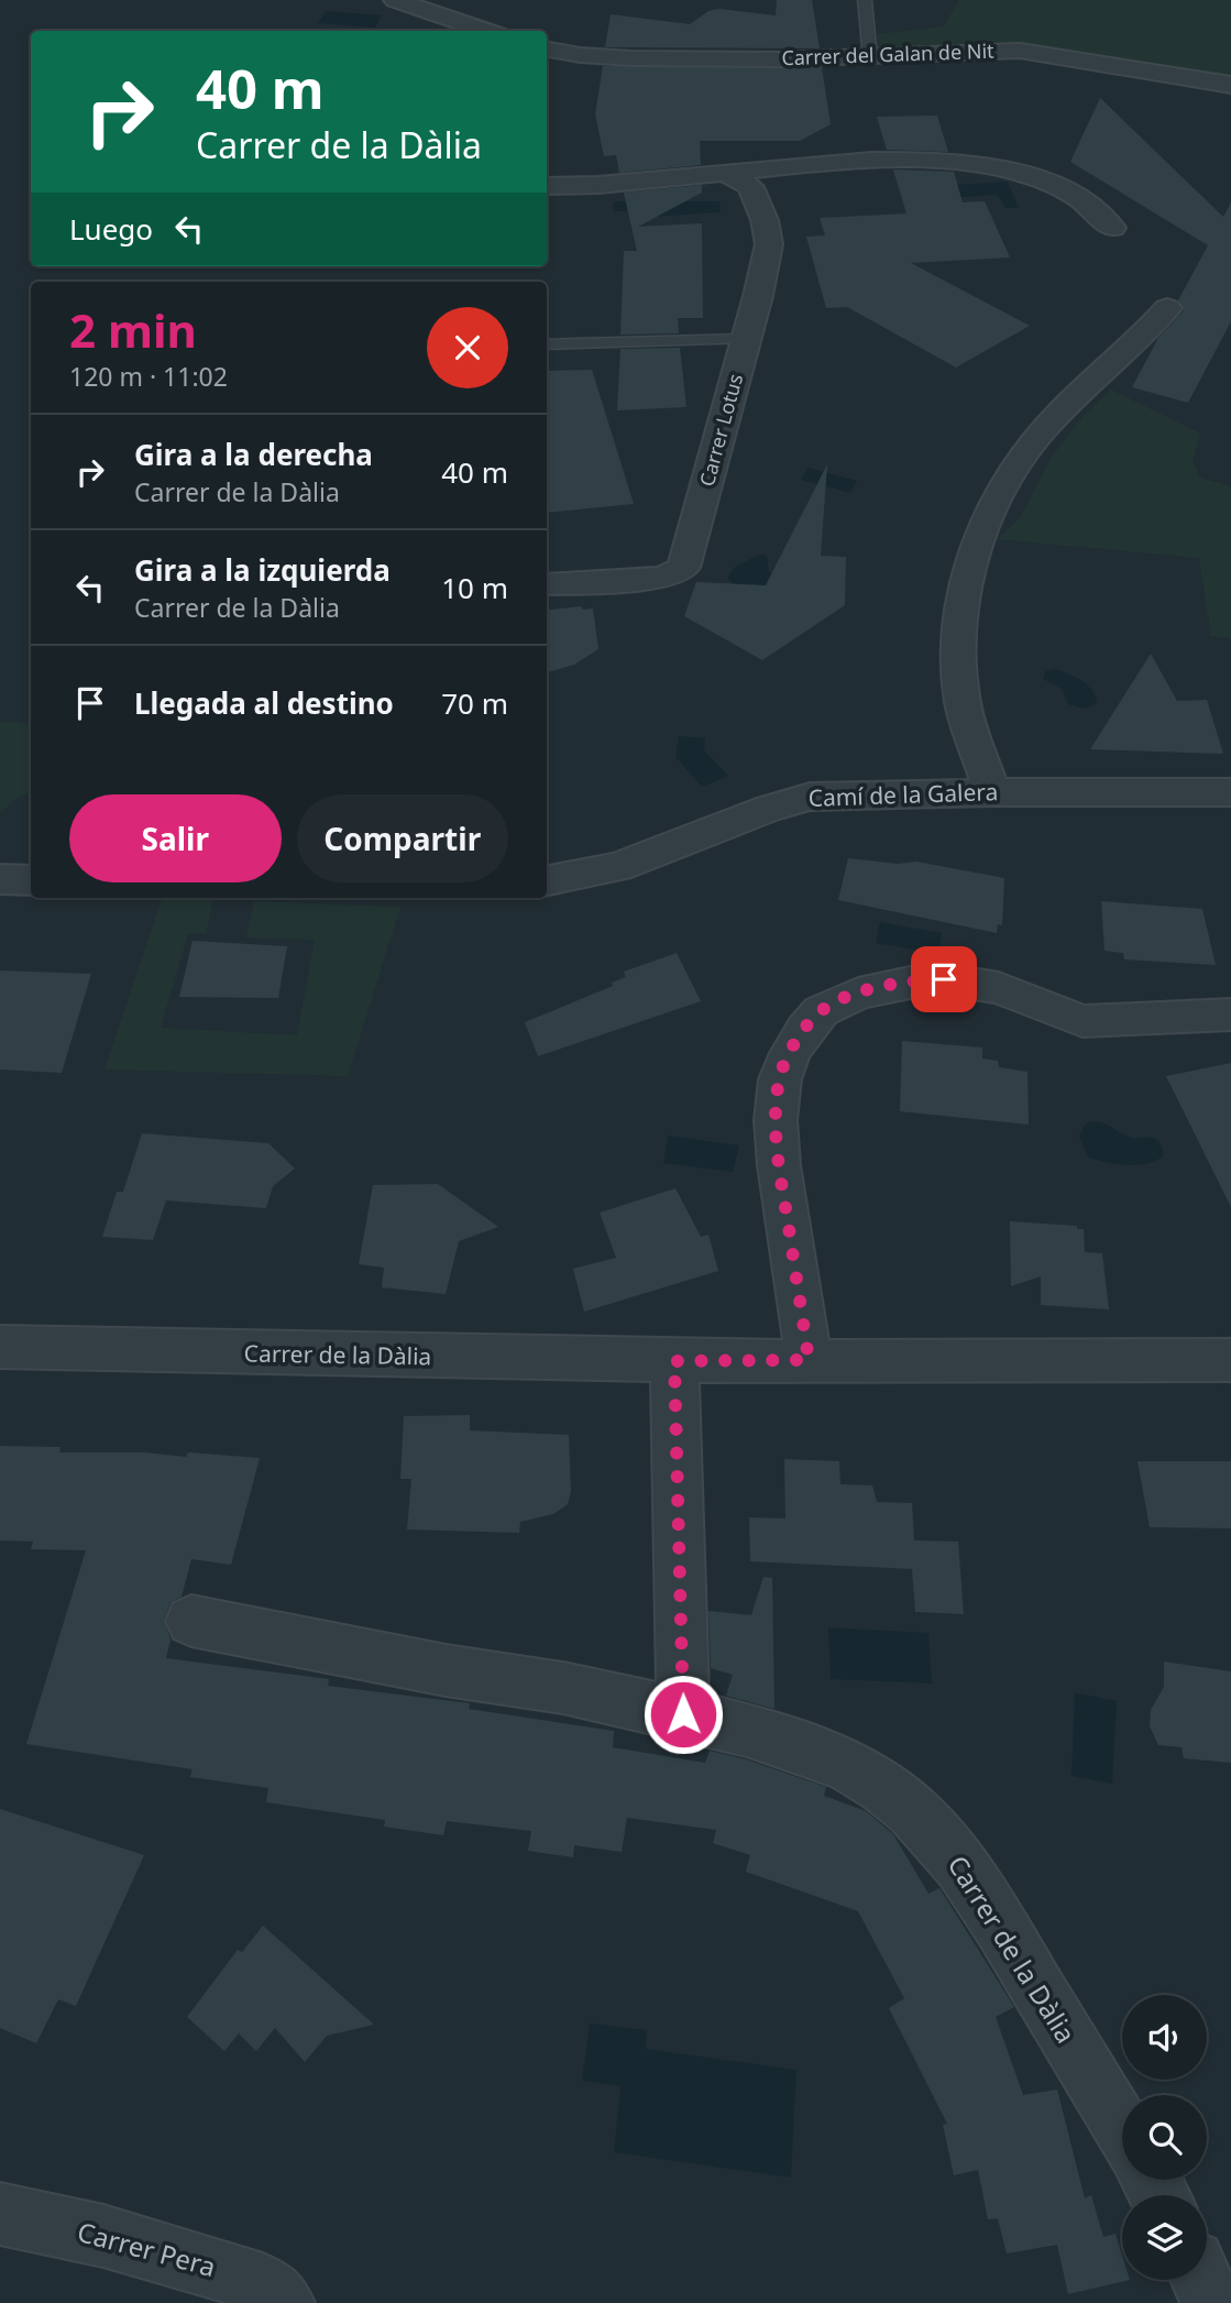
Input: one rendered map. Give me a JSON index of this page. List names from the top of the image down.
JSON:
{
  "streets": {
    "street": [
      "Carrer del Galan de Nit",
      "Carrer Lotus",
      "Camí de la Galera",
      "Carrer de la Dàlia",
      "Carrer Pera"
    ]
  },
  "page": {
    "turn": ["40 m", "Carrer de la Dàlia"],
    "then": "Luego",
    "heading": ["2 min", "120 m · 11:02"],
    "list": [
      {
        "name": "Gira a la derecha",
        "note": "Carrer de la Dàlia",
        "value": "40 m"
      },
      {
        "name": "Gira a la izquierda",
        "note": "Carrer de la Dàlia",
        "value": "10 m"
      },
      {
        "name": "Llegada al destino",
        "value": "70 m"
      }
    ],
    "buttons": ["Salir", "Compartir"]
  }
}
